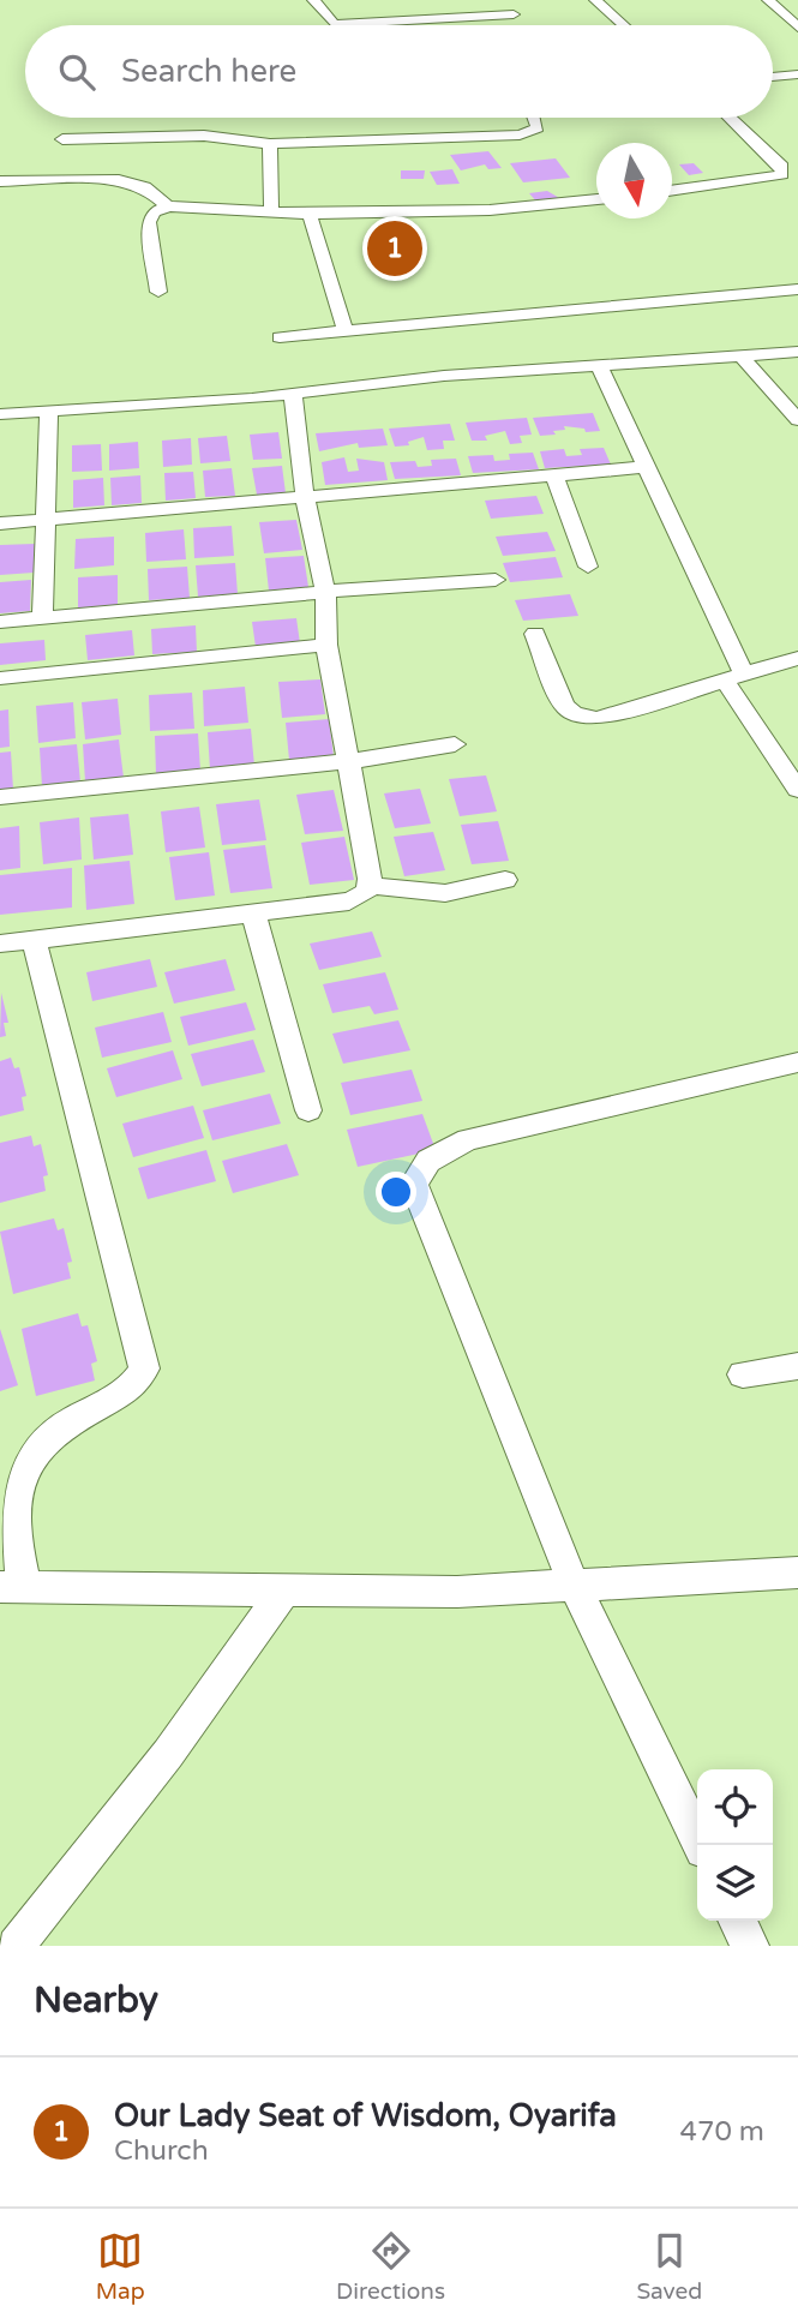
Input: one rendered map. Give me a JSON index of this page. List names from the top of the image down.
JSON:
{
  "north": "bottom",
  "page": {
    "search": "Search here",
    "pins": "1",
    "heading": "Nearby",
    "list": [
      {
        "mark": "1",
        "name": "Our Lady Seat of Wisdom, Oyarifa",
        "note": "Church",
        "value": "470 m"
      }
    ],
    "nav": ["Map", "Directions", "Saved"]
  }
}
